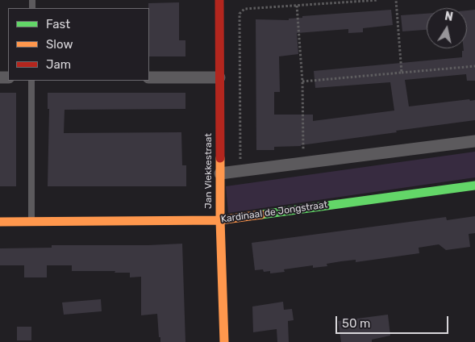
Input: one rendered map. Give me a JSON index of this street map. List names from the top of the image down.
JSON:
{
  "streets": {
    "street": ["Jan Vlekkestraat", "Kardinaal de Jongstraat"]
  },
  "crossings": [
    ["Jan Vlekkestraat", "Kardinaal de Jongstraat"]
  ],
  "legend": ["Fast", "Slow", "Jam"],
  "scale_bar": "50 m",
  "north": "top"
}
